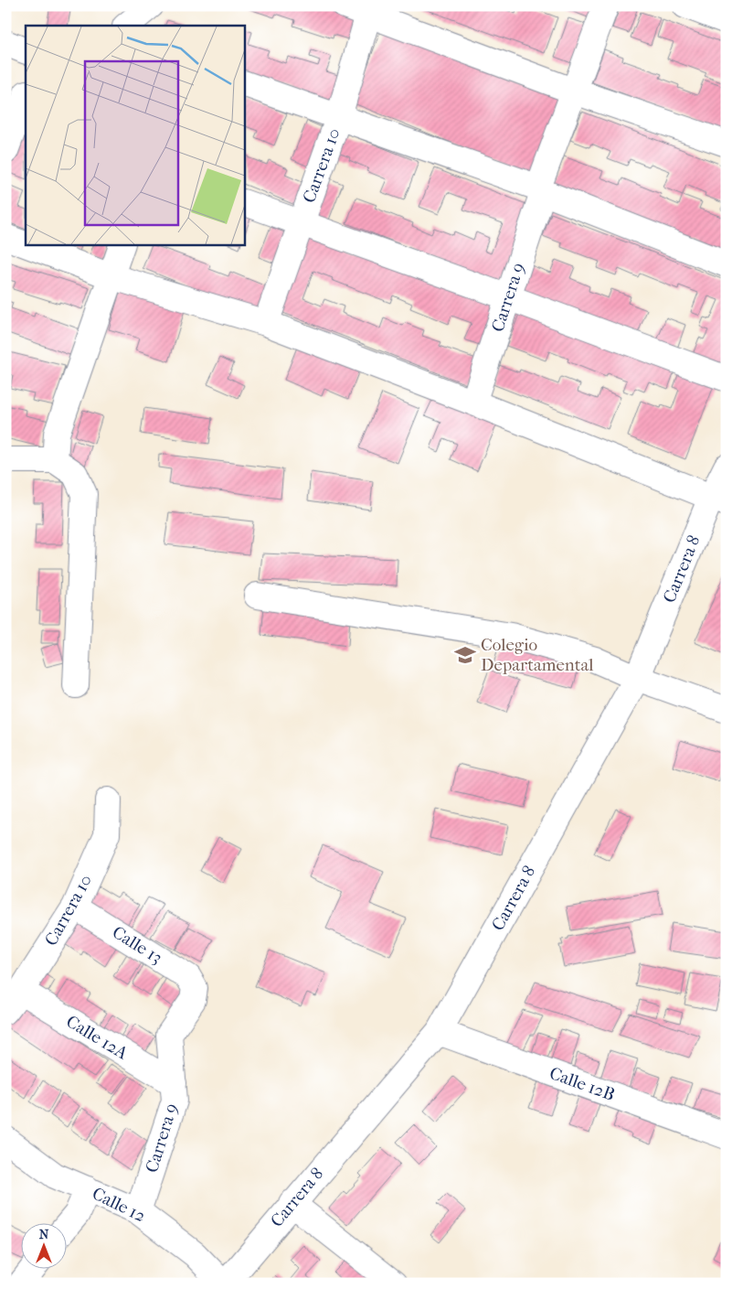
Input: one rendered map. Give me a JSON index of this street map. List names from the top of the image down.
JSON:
{
  "streets": {
    "street": [
      "Carrera 10",
      "Carrera 9",
      "Carrera 8",
      "Calle 13",
      "Calle 12A",
      "Calle 12B",
      "Calle 12"
    ]
  },
  "crossings": [
    ["Carrera 10", "Calle 13"],
    ["Carrera 10", "Calle 12A"],
    ["Carrera 9", "Calle 13"],
    ["Carrera 9", "Calle 12A"],
    ["Carrera 9", "Calle 12"],
    ["Carrera 8", "Calle 12B"],
    ["Carrera 8", "Calle 12"]
  ],
  "places": {
    "school or university": ["Colegio Departamental"]
  },
  "north": "top"
}
